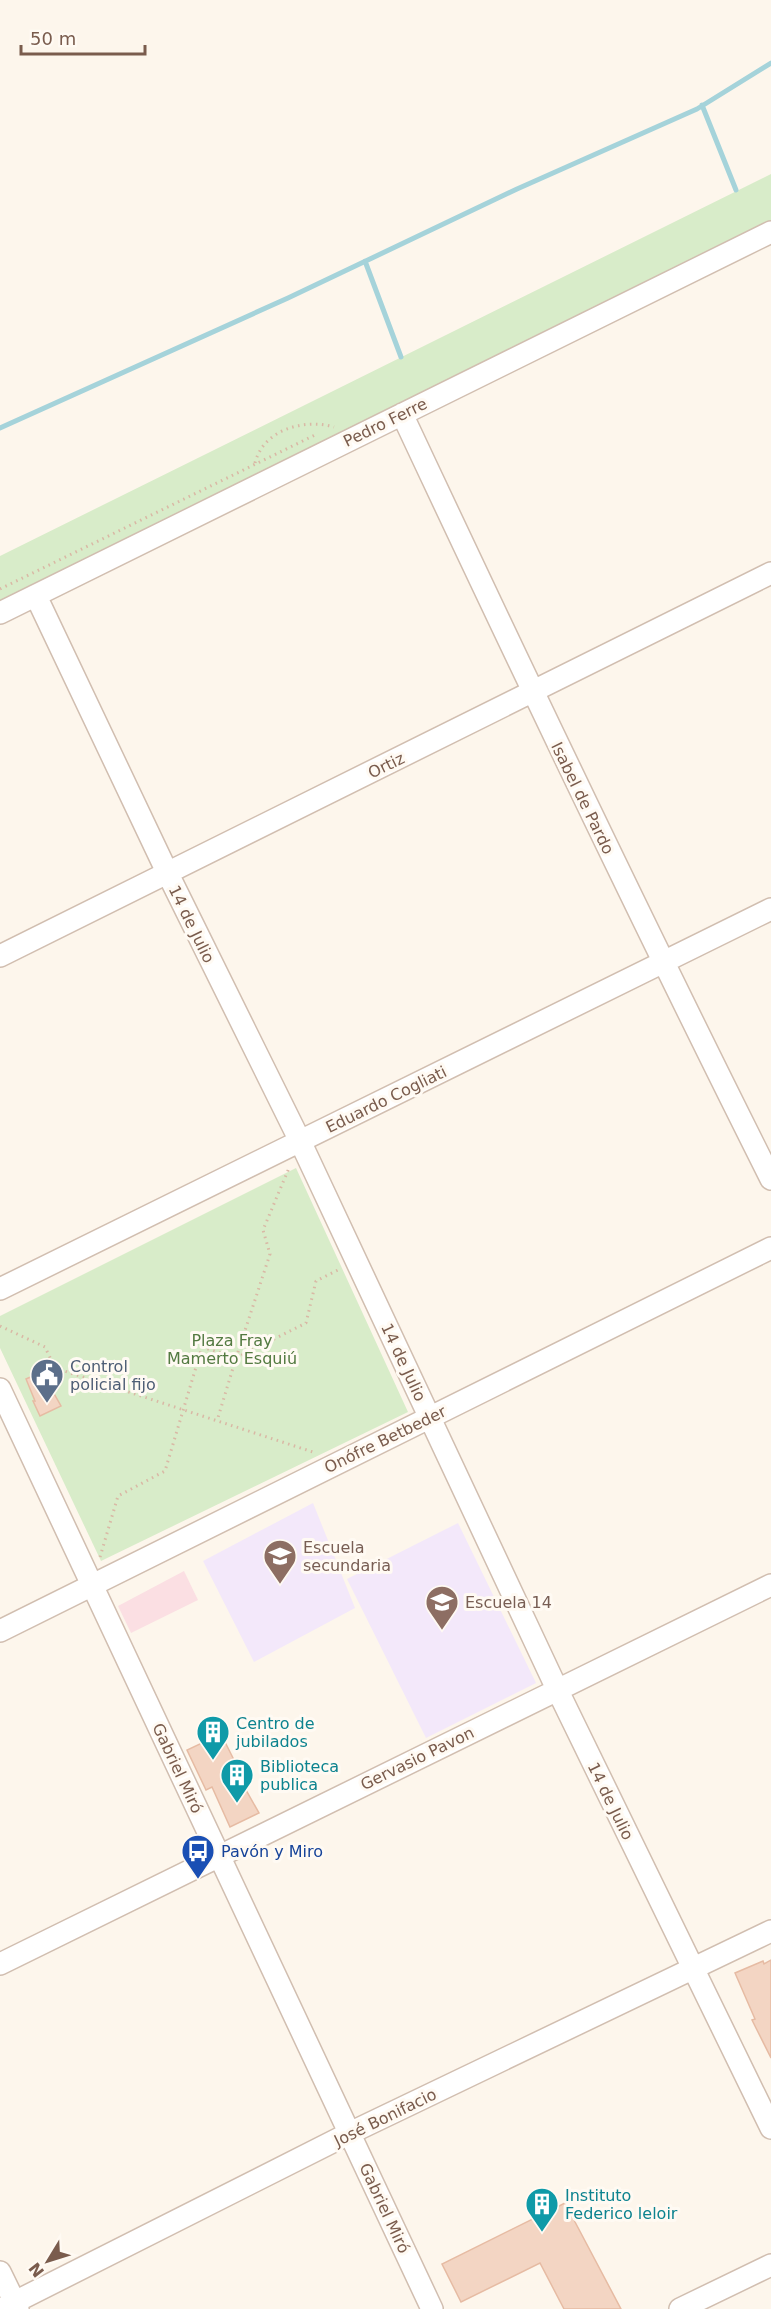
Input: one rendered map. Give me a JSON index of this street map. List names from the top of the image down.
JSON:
{
  "streets": {
    "street": [
      "Pedro Ferre",
      "Ortiz",
      "Isabel de Pardo",
      "14 de Julio",
      "Eduardo Cogliati",
      "Onófre Betbeder",
      "Gervasio Pavon",
      "Gabriel Miró",
      "José Bonifacio"
    ]
  },
  "crossings": [
    ["Pedro Ferre", "Isabel de Pardo"],
    ["Pedro Ferre", "14 de Julio"],
    ["Ortiz", "Isabel de Pardo"],
    ["Ortiz", "14 de Julio"],
    ["Isabel de Pardo", "Eduardo Cogliati"],
    ["14 de Julio", "Eduardo Cogliati"],
    ["14 de Julio", "Onófre Betbeder"],
    ["14 de Julio", "Gervasio Pavon"],
    ["14 de Julio", "José Bonifacio"],
    ["Onófre Betbeder", "Gabriel Miró"],
    ["Gervasio Pavon", "Gabriel Miró"],
    ["Gabriel Miró", "José Bonifacio"]
  ],
  "parks": ["Plaza Fray Mamerto Esquiú"],
  "places": {
    "public building": ["Control policial fijo"],
    "school or university": ["Escuela secundaria", "Escuela 14"],
    "building": ["Centro de jubilados", "Biblioteca publica", "Instituto Federico leloir"],
    "bus stop": ["Pavón y Miro"]
  },
  "scale_bar": "50 m",
  "north": "bottom left"
}
